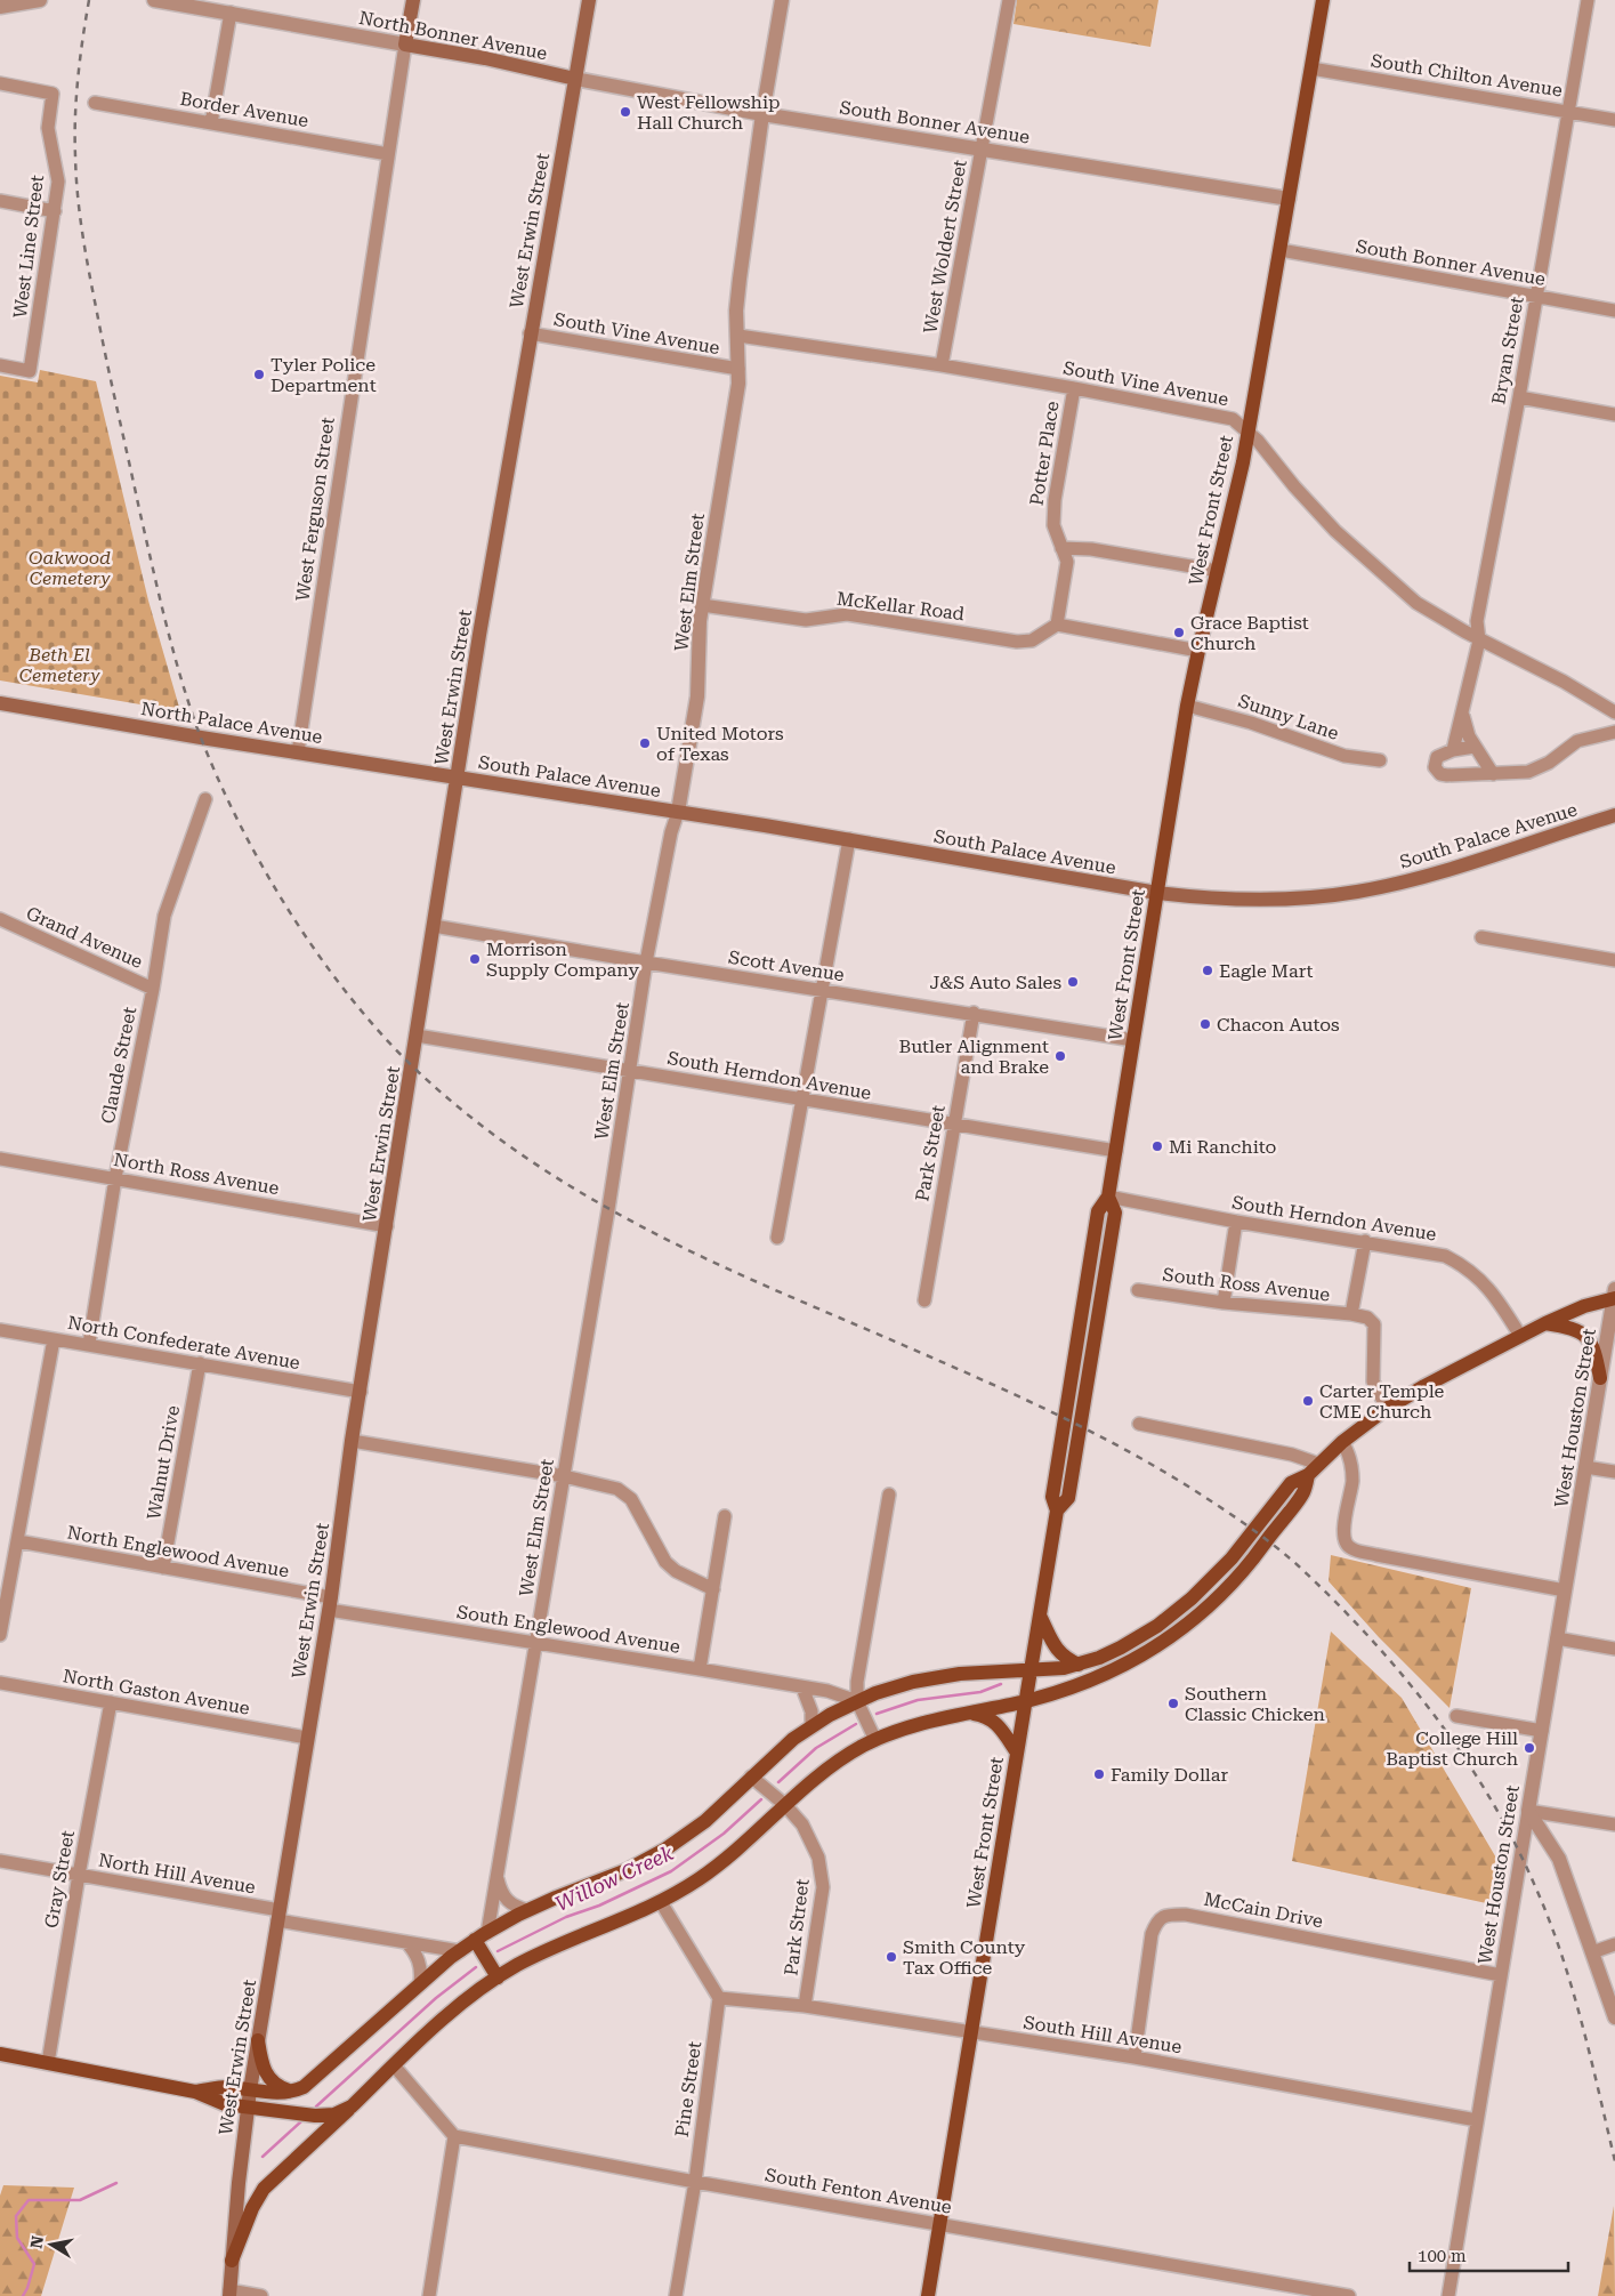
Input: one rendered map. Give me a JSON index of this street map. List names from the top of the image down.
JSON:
{
  "streets": {
    "main road": [
      "North Bonner Avenue",
      "West Erwin Street",
      "West Ferguson Street",
      "West Front Street",
      "North Palace Avenue",
      "South Palace Avenue"
    ],
    "street": [
      "South Chilton Avenue",
      "Border Avenue",
      "South Bonner Avenue",
      "West Line Street",
      "West Woldert Street",
      "South Vine Avenue",
      "Bryan Street",
      "Potter Place",
      "West Elm Street",
      "McKellar Road",
      "Sunny Lane",
      "Grand Avenue",
      "Scott Avenue",
      "Claude Street",
      "South Herndon Avenue",
      "Park Street",
      "North Ross Avenue",
      "South Ross Avenue",
      "North Confederate Avenue",
      "West Houston Street",
      "Walnut Drive",
      "North Englewood Avenue",
      "South Englewood Avenue",
      "North Gaston Avenue",
      "North Hill Avenue",
      "Gray Street",
      "McCain Drive",
      "South Hill Avenue",
      "Pine Street",
      "South Fenton Avenue"
    ]
  },
  "crossings": [
    ["North Bonner Avenue", "South Bonner Avenue"],
    ["North Bonner Avenue", "West Erwin Street"],
    ["North Bonner Avenue", "West Ferguson Street"],
    ["South Chilton Avenue", "Bryan Street"],
    ["South Chilton Avenue", "West Front Street"],
    ["Border Avenue", "West Ferguson Street"],
    ["South Bonner Avenue", "West Erwin Street"],
    ["South Bonner Avenue", "West Woldert Street"],
    ["South Bonner Avenue", "Bryan Street"],
    ["South Bonner Avenue", "West Front Street"],
    ["South Bonner Avenue", "West Elm Street"],
    ["West Erwin Street", "South Vine Avenue"],
    ["West Erwin Street", "North Palace Avenue"],
    ["West Erwin Street", "South Palace Avenue"],
    ["West Erwin Street", "Scott Avenue"],
    ["West Erwin Street", "South Herndon Avenue"],
    ["West Erwin Street", "North Ross Avenue"],
    ["West Erwin Street", "North Confederate Avenue"],
    ["West Erwin Street", "North Englewood Avenue"],
    ["West Erwin Street", "South Englewood Avenue"],
    ["West Erwin Street", "North Gaston Avenue"],
    ["West Erwin Street", "North Hill Avenue"],
    ["West Woldert Street", "South Vine Avenue"],
    ["South Vine Avenue", "Bryan Street"],
    ["South Vine Avenue", "Potter Place"],
    ["South Vine Avenue", "West Front Street"],
    ["South Vine Avenue", "West Elm Street"],
    ["Potter Place", "McKellar Road"],
    ["West Ferguson Street", "North Palace Avenue"],
    ["West Front Street", "Sunny Lane"],
    ["West Front Street", "South Palace Avenue"],
    ["West Front Street", "Scott Avenue"],
    ["West Front Street", "South Herndon Avenue"],
    ["West Front Street", "South Hill Avenue"],
    ["West Front Street", "South Fenton Avenue"],
    ["West Elm Street", "McKellar Road"],
    ["West Elm Street", "South Palace Avenue"],
    ["West Elm Street", "Scott Avenue"],
    ["West Elm Street", "South Herndon Avenue"],
    ["West Elm Street", "South Englewood Avenue"],
    ["North Palace Avenue", "South Palace Avenue"],
    ["Grand Avenue", "Claude Street"],
    ["Scott Avenue", "Park Street"],
    ["Claude Street", "North Ross Avenue"],
    ["Claude Street", "North Confederate Avenue"],
    ["South Herndon Avenue", "Park Street"],
    ["Park Street", "South Hill Avenue"],
    ["North Confederate Avenue", "Walnut Drive"],
    ["West Houston Street", "McCain Drive"],
    ["West Houston Street", "South Hill Avenue"],
    ["Walnut Drive", "North Englewood Avenue"],
    ["North Englewood Avenue", "South Englewood Avenue"],
    ["North Gaston Avenue", "Gray Street"],
    ["North Hill Avenue", "Gray Street"],
    ["McCain Drive", "South Hill Avenue"],
    ["South Hill Avenue", "Pine Street"],
    ["Pine Street", "South Fenton Avenue"]
  ],
  "water": ["Willow Creek"],
  "parks": ["Oakwood Cemetery", "Beth El Cemetery"],
  "places": [
    "West Fellowship Hall Church",
    "Tyler Police Department",
    "Grace Baptist Church",
    "United Motors of Texas",
    "Morrison Supply Company",
    "Eagle Mart",
    "J&S Auto Sales",
    "Chacon Autos",
    "Butler Alignment and Brake",
    "Mi Ranchito",
    "Carter Temple CME Church",
    "Southern Classic Chicken",
    "College Hill Baptist Church",
    "Family Dollar",
    "Smith County Tax Office"
  ],
  "scale_bar": "100 m",
  "north": "left"
}
